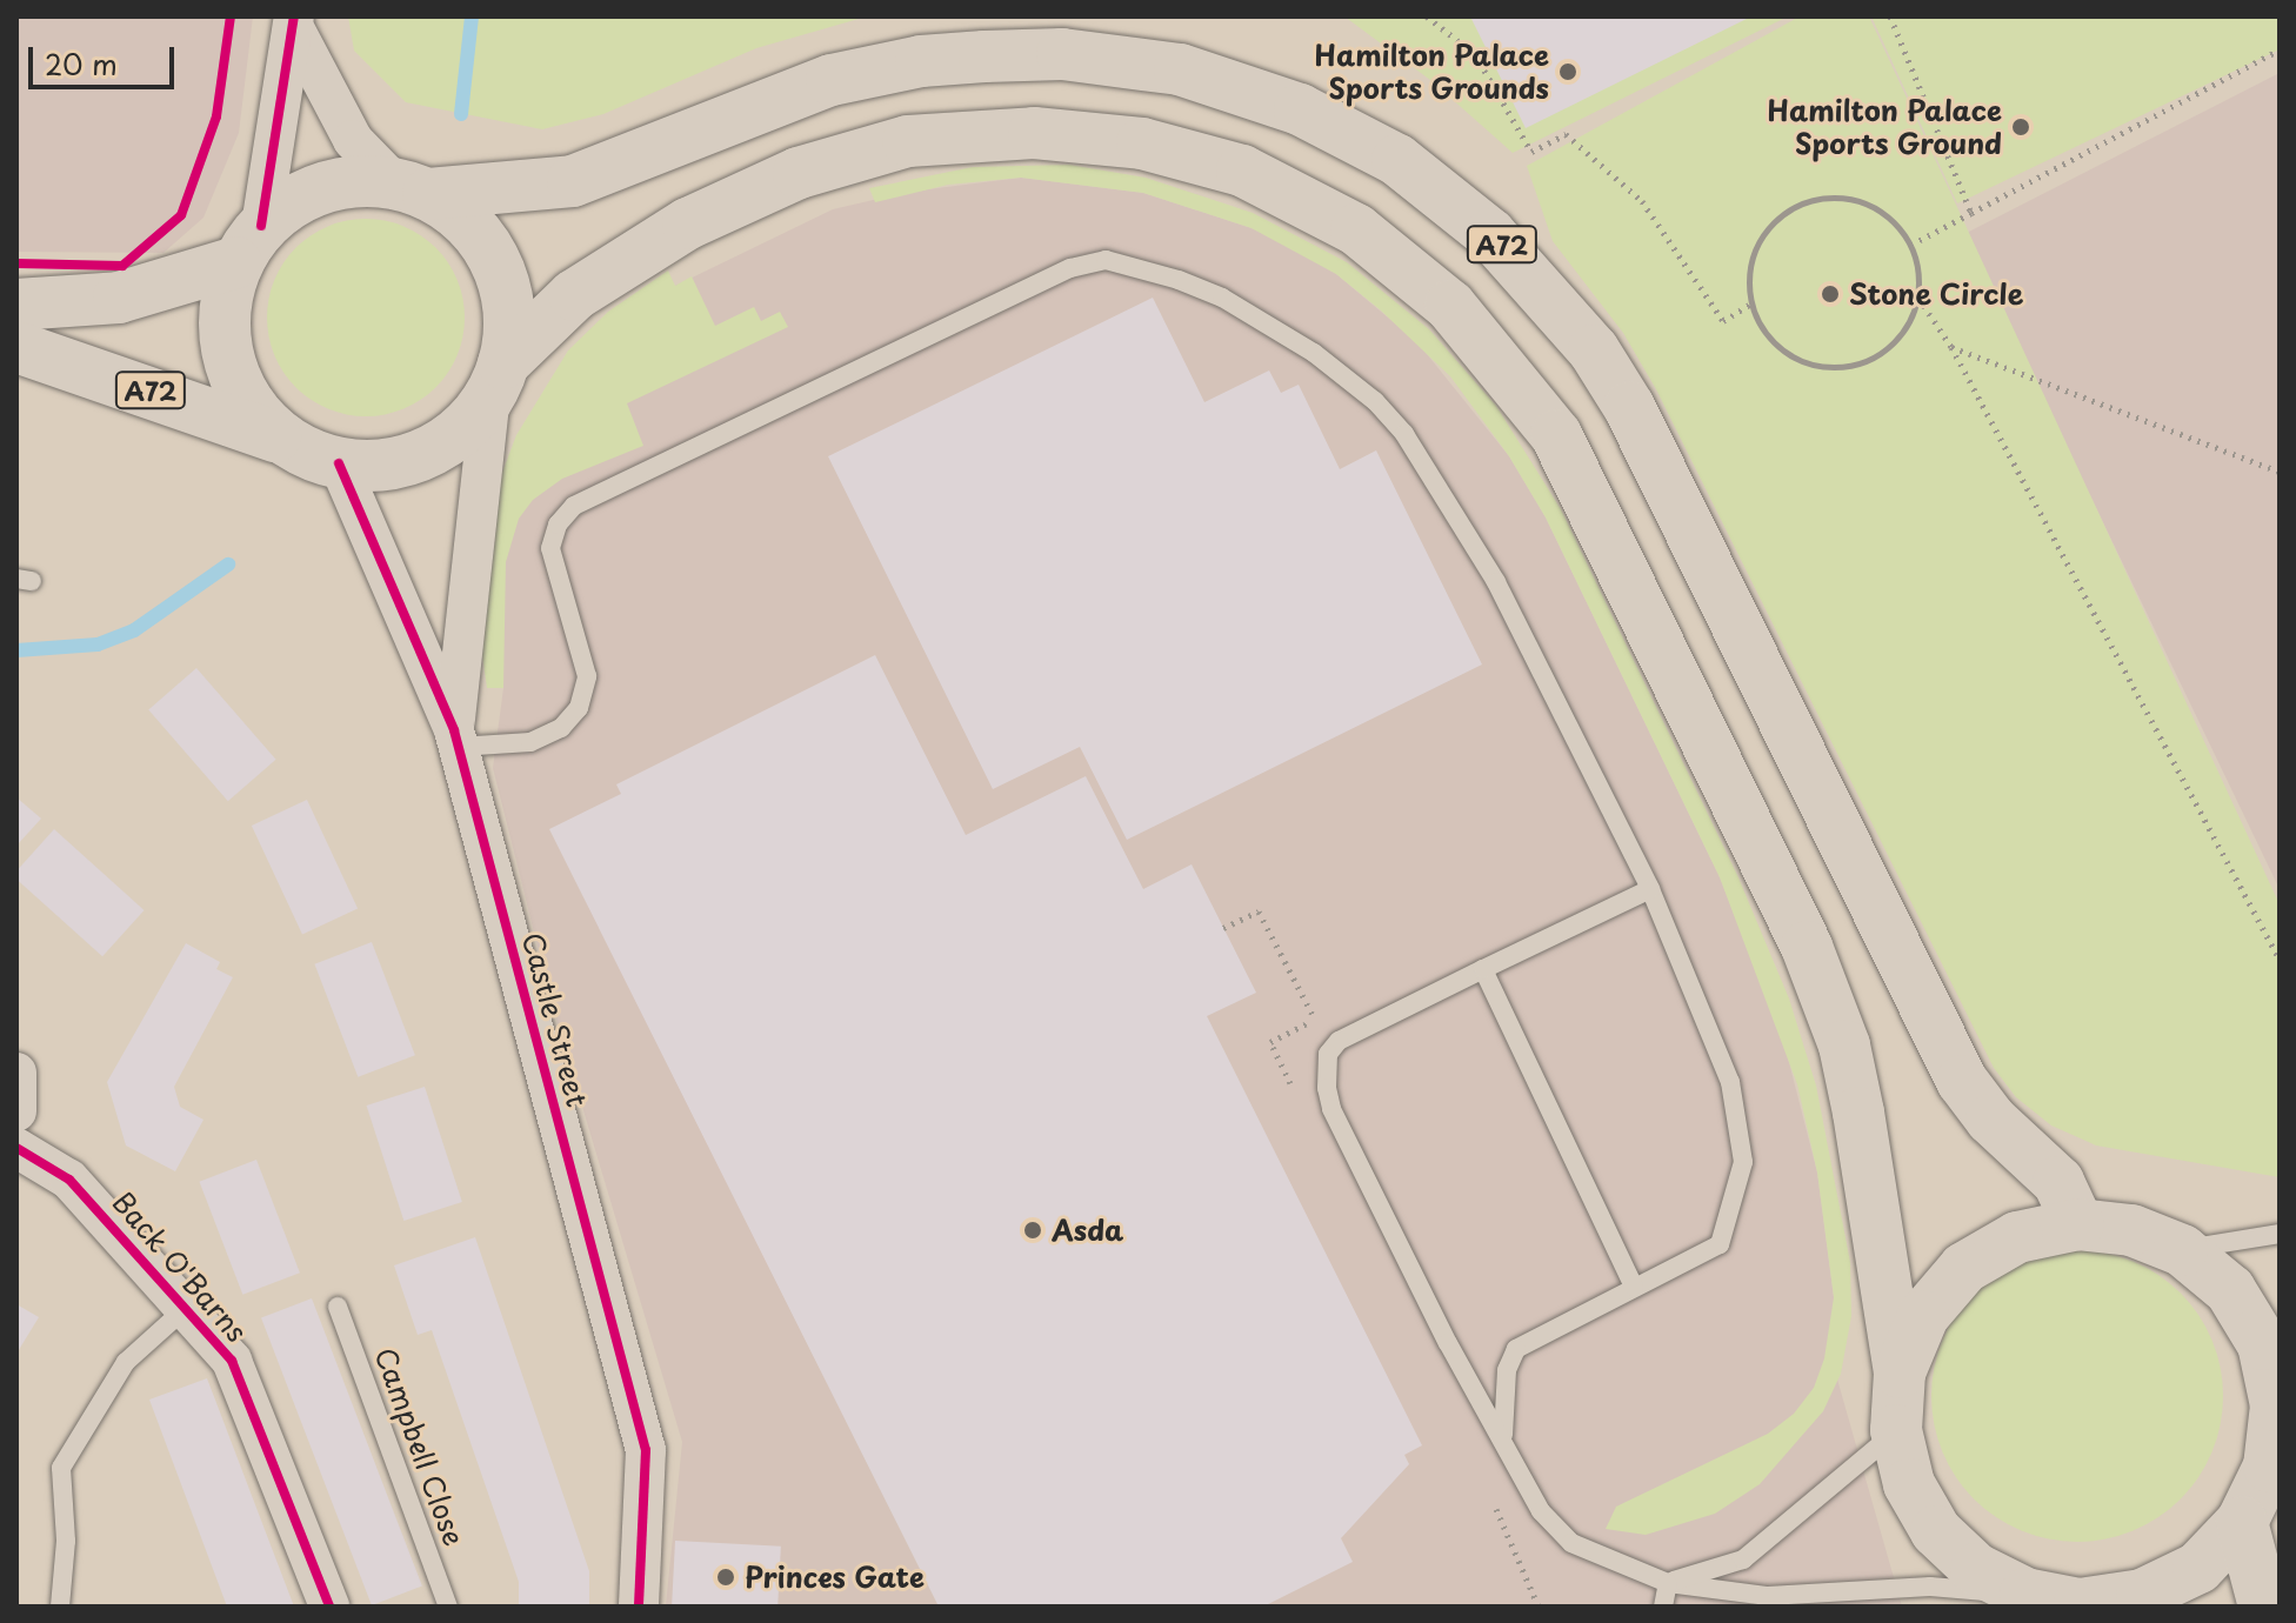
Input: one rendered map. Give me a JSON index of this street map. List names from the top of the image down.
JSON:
{
  "streets": {
    "main road": ["A72"],
    "street": ["Castle Street", "Back O'Barns"],
    "lane": ["Campbell Close"]
  },
  "crossings": [
    ["A72", "Castle Street"]
  ],
  "places": [
    "Hamilton Palace Sports Grounds",
    "Hamilton Palace Sports Ground",
    "Stone Circle",
    "Asda",
    "Princes Gate"
  ],
  "scale_bar": "20 m"
}
